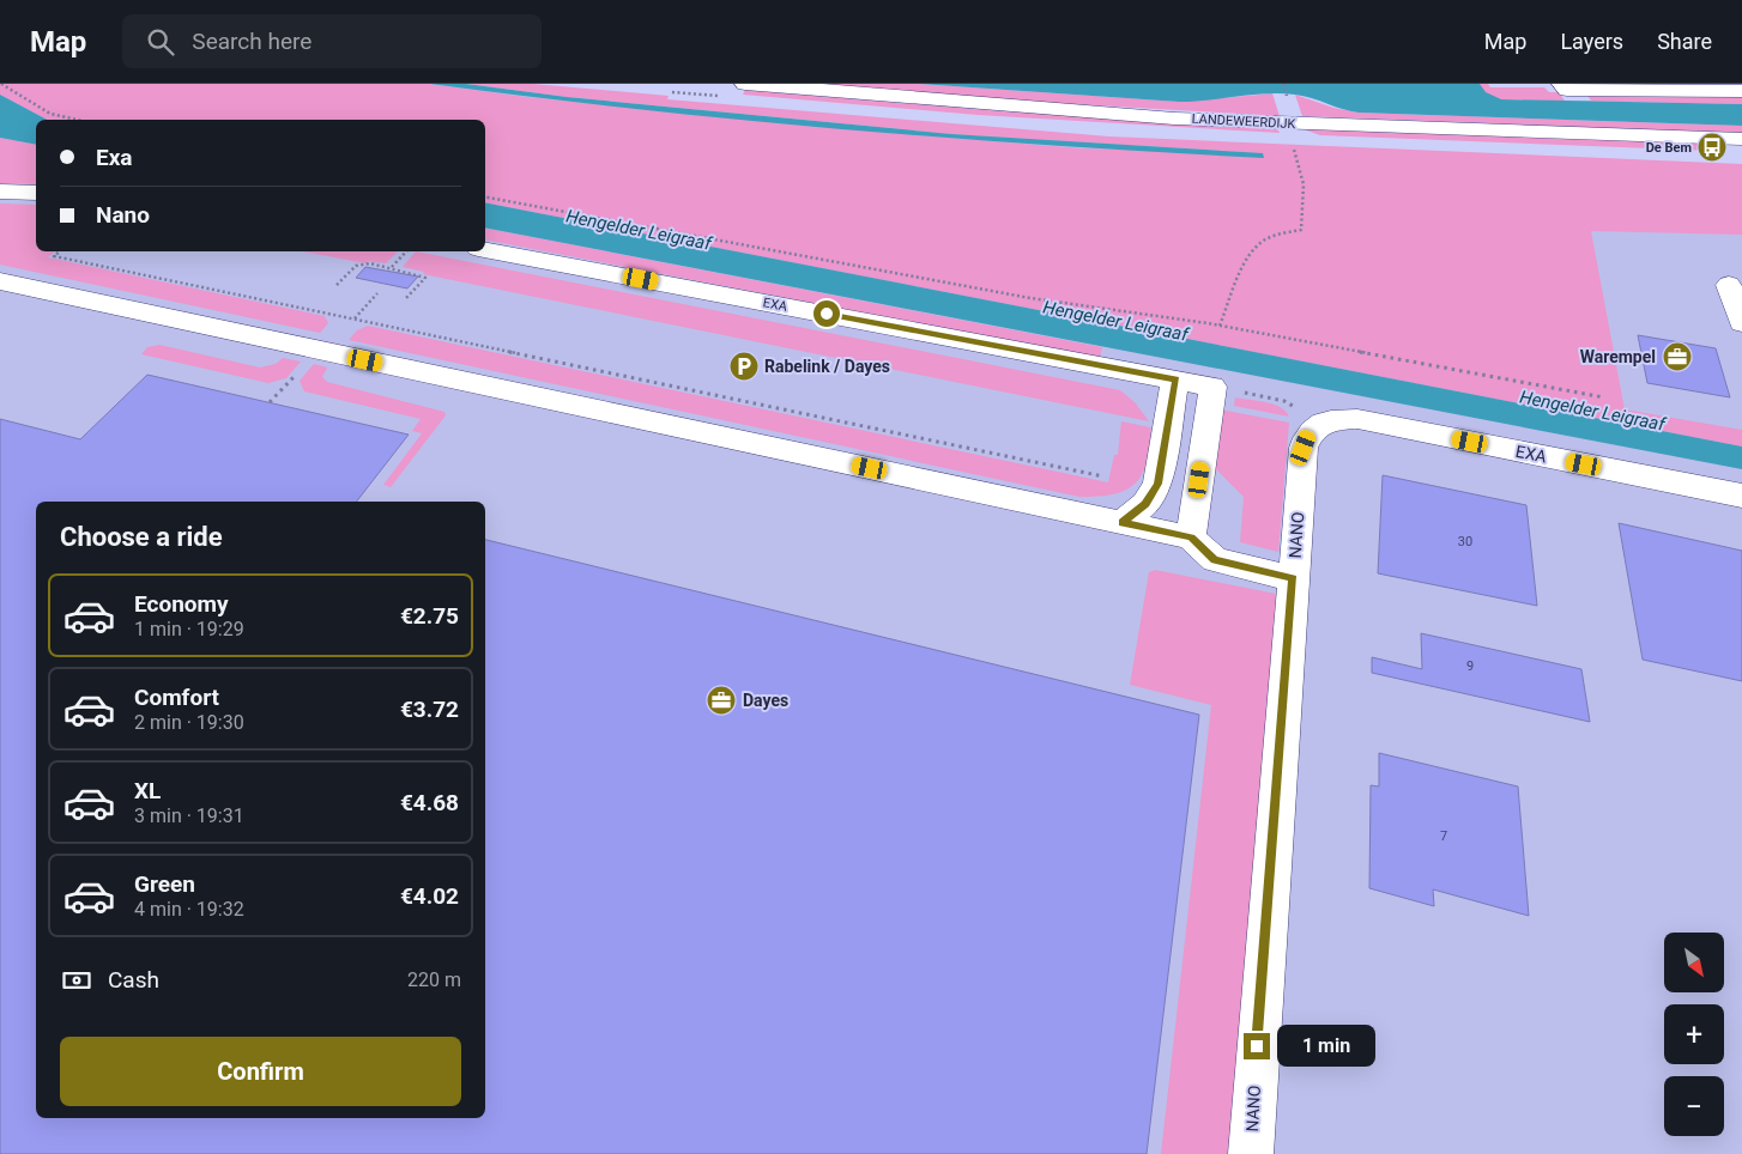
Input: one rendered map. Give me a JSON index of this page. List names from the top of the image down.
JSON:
{
  "streets": {
    "street": ["LANDEWEERDIJK", "EXA", "NANO"]
  },
  "crossings": [
    ["EXA", "NANO"]
  ],
  "water": ["Hengelder Leigraaf"],
  "places": {
    "bus stop": ["De Bem"],
    "office": ["Warempel", "Dayes"],
    "parking": ["Rabelink / Dayes"]
  },
  "house_numbers": ["30", "9", "7"],
  "north": "bottom right",
  "page": {
    "header": "Map",
    "search": "Search here",
    "nav": ["Map", "Layers", "Share"],
    "banner": ["Exa", "Nano"],
    "heading": "Choose a ride",
    "list": [
      {
        "name": "Economy",
        "note": "1 min · 19:29",
        "value": "€2.75"
      },
      {
        "name": "Comfort",
        "note": "2 min · 19:30",
        "value": "€3.72"
      },
      {
        "name": "XL",
        "note": "3 min · 19:31",
        "value": "€4.68"
      },
      {
        "name": "Green",
        "note": "4 min · 19:32",
        "value": "€4.02"
      }
    ],
    "map_buttons": ["+", "−"],
    "pay": ["Cash", "220 m"],
    "bubble": "1 min",
    "buttons": "Confirm"
  }
}
